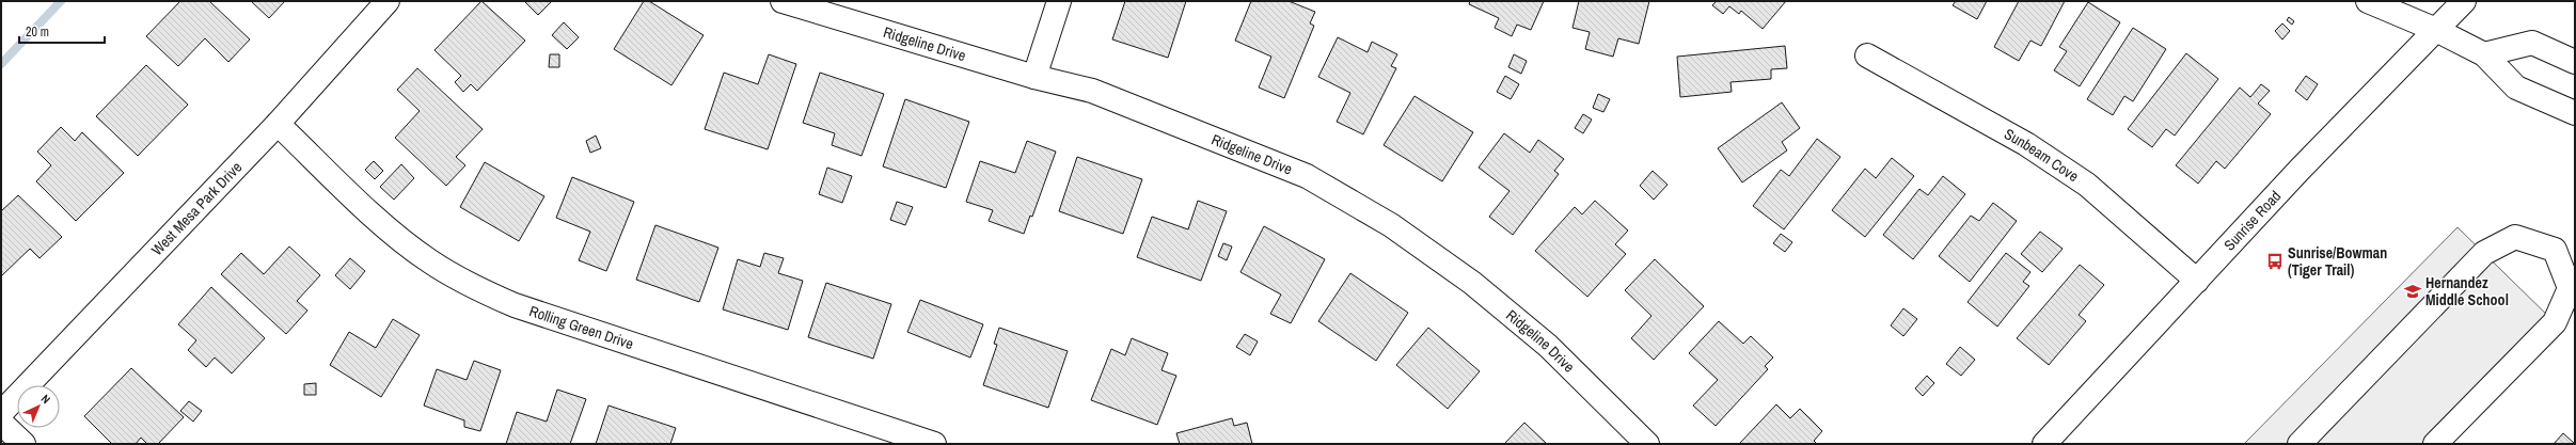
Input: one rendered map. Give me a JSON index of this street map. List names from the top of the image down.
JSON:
{
  "streets": {
    "street": [
      "Ridgeline Drive",
      "Sunbeam Cove",
      "West Mesa Park Drive",
      "Sunrise Road",
      "Rolling Green Drive"
    ]
  },
  "crossings": [
    ["Sunbeam Cove", "Sunrise Road"],
    ["West Mesa Park Drive", "Rolling Green Drive"]
  ],
  "places": {
    "bus stop": ["Sunrise/Bowman (Tiger Trail)"],
    "school or university": ["Hernandez Middle School"]
  },
  "scale_bar": "20 m",
  "north": "top right"
}
